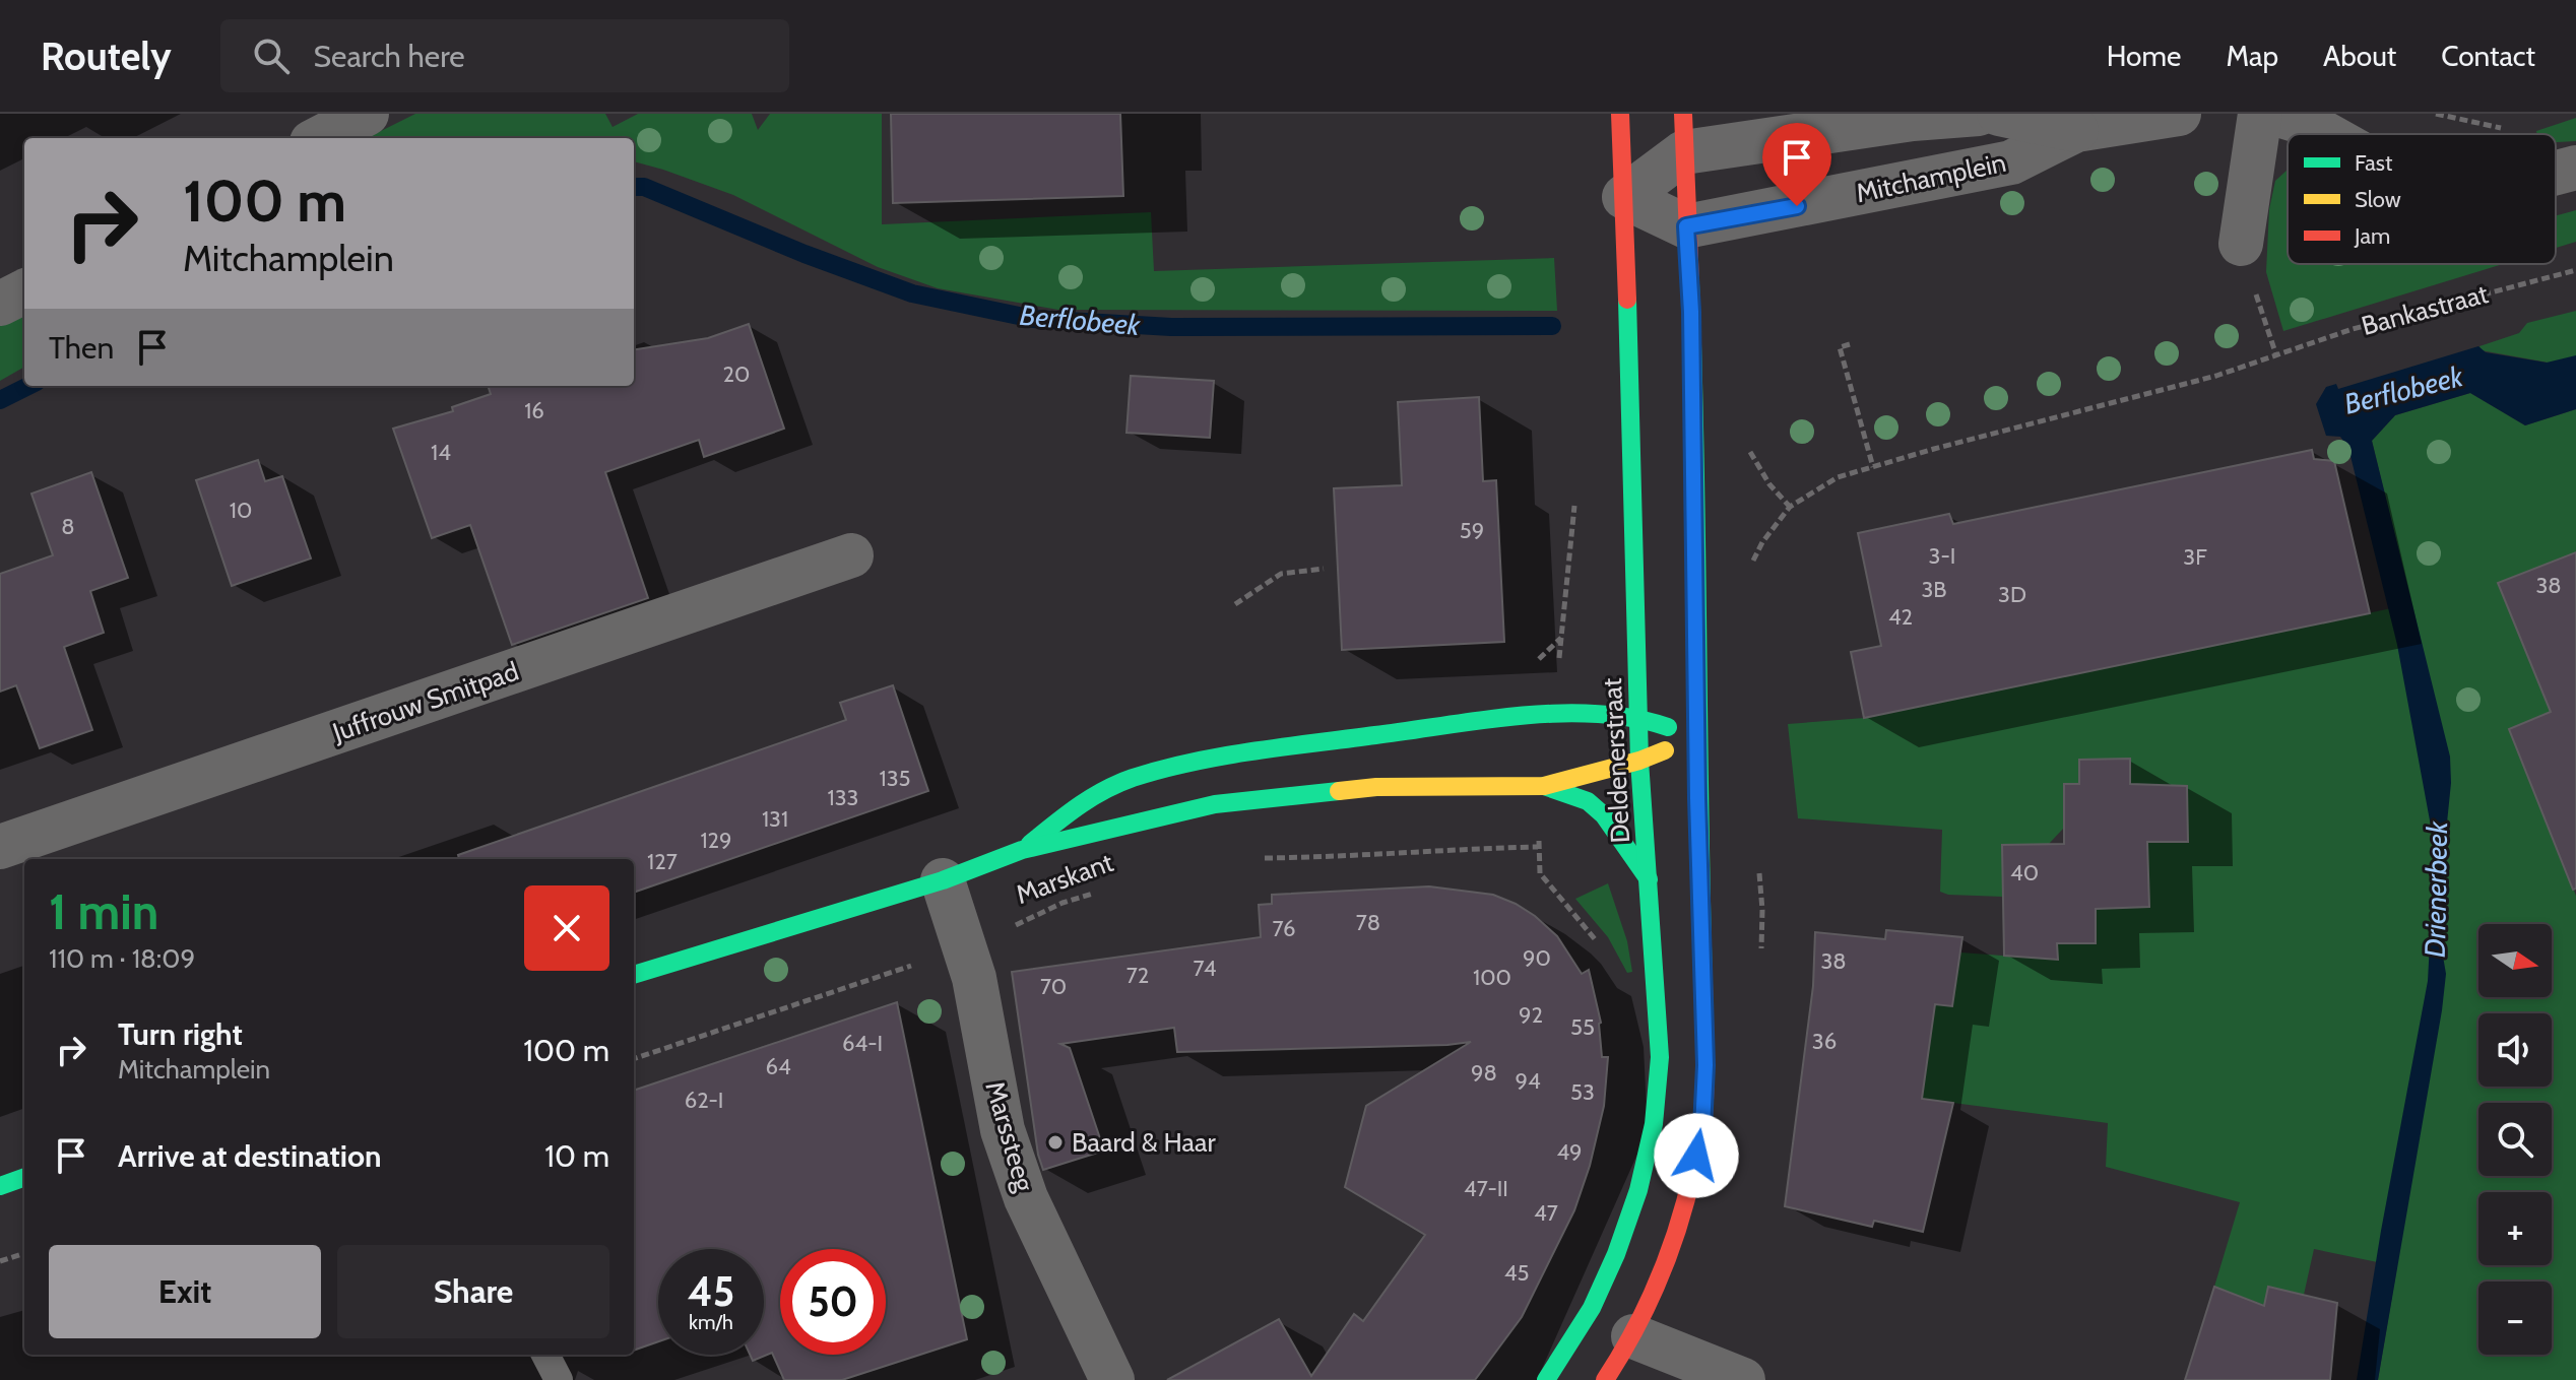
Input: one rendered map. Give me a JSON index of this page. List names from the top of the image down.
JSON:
{
  "streets": {
    "main road": ["Deldenerstraat", "Marskant"],
    "street": ["Mitchamplein", "Juffrouw Smitpad", "Marssteeg"],
    "path": ["Bankastraat"]
  },
  "crossings": [
    ["Mitchamplein", "Deldenerstraat"],
    ["Deldenerstraat", "Marskant"],
    ["Marskant", "Marssteeg"]
  ],
  "water": ["Berflobeek", "Drienerbeek"],
  "places": ["Baard & Haar"],
  "house_numbers": [
    "20",
    "16",
    "14",
    "10",
    "8",
    "59",
    "3-I",
    "3F",
    "38",
    "3B",
    "3D",
    "42",
    "135",
    "133",
    "131",
    "129",
    "127",
    "40",
    "78",
    "76",
    "90",
    "38",
    "74",
    "72",
    "100",
    "70",
    "92",
    "55",
    "36",
    "64-I",
    "64",
    "98",
    "94",
    "53",
    "62-I",
    "49",
    "47-II",
    "47",
    "45"
  ],
  "legend": ["Fast", "Slow", "Jam"],
  "north": "right",
  "page": {
    "header": "Routely",
    "search": "Search here",
    "nav": [
      "Home",
      "Map",
      "About",
      "Contact"
    ],
    "turn": ["100 m", "Mitchamplein"],
    "then": "Then",
    "heading": ["1 min", "110 m · 18:09"],
    "map_buttons": ["+", "−"],
    "list": [
      {
        "name": "Turn right",
        "note": "Mitchamplein",
        "value": "100 m"
      },
      {
        "name": "Arrive at destination",
        "value": "10 m"
      }
    ],
    "buttons": ["Exit", "Share"],
    "speed": "45 km/h",
    "limit": "50"
  }
}
